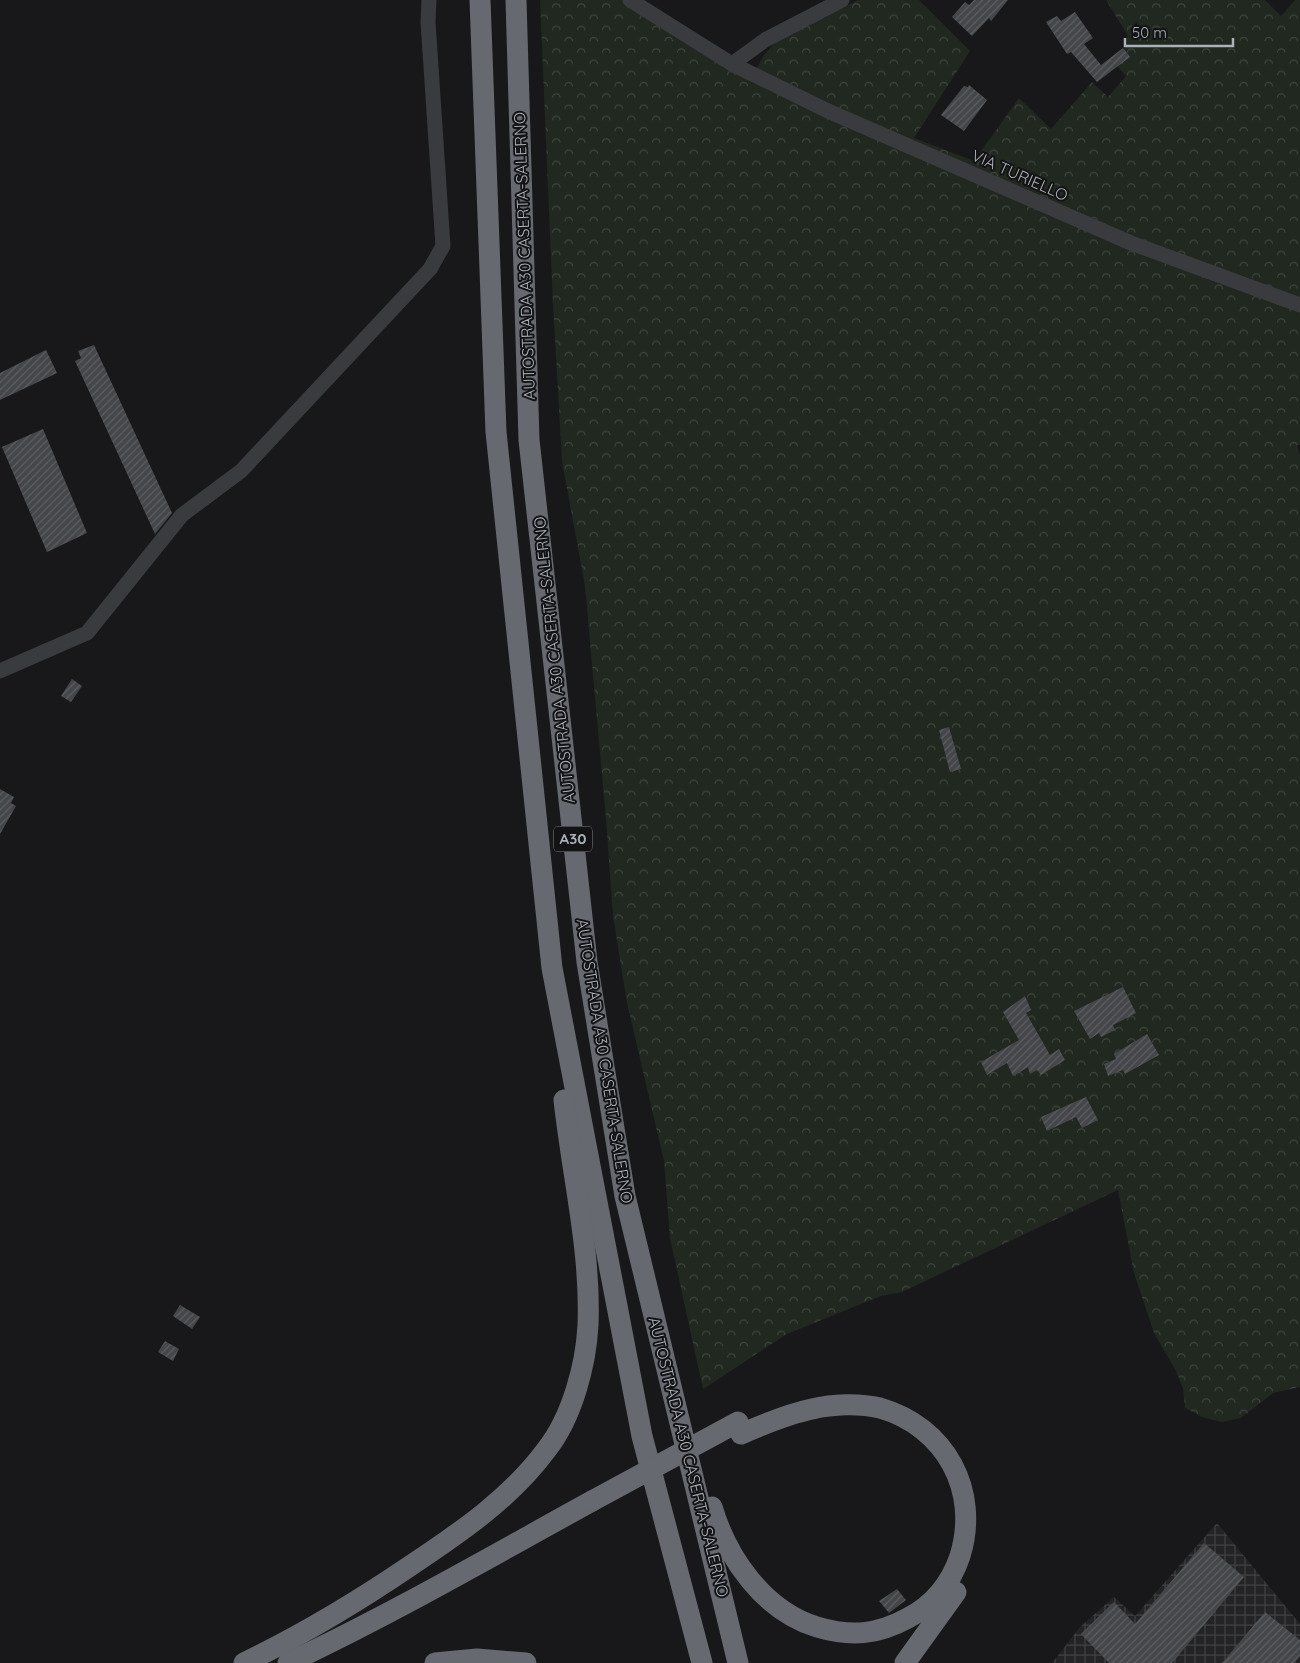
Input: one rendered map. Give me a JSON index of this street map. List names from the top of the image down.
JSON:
{
  "streets": {
    "highway": ["AUTOSTRADA A30 CASERTA-SALERNO", "A30"],
    "street": ["VIA TURIELLO"]
  },
  "scale_bar": "50 m"
}
